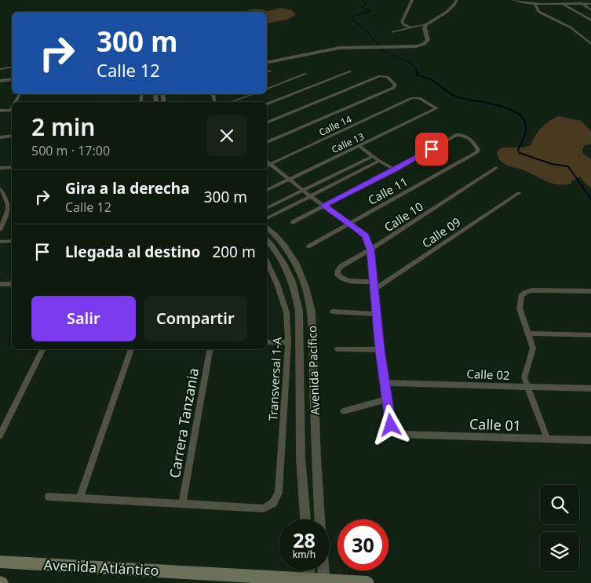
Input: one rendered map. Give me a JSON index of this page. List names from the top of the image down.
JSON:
{
  "streets": {
    "main road": ["Avenida Atlántico"],
    "street": [
      "Calle 14",
      "Calle 13",
      "Calle 11",
      "Calle 10",
      "Calle 09",
      "Avenida Pacífico",
      "Calle 02",
      "Transversal 1-A",
      "Carrera Tanzania",
      "Calle 01"
    ]
  },
  "crossings": [
    ["Calle 14", "Calle 13"],
    ["Transversal 1-A", "Carrera Tanzania"]
  ],
  "page": {
    "turn": ["300 m", "Calle 12"],
    "heading": ["2 min", "500 m · 17:00"],
    "list": [
      {
        "name": "Gira a la derecha",
        "note": "Calle 12",
        "value": "300 m"
      },
      {
        "name": "Llegada al destino",
        "value": "200 m"
      }
    ],
    "buttons": ["Salir", "Compartir"],
    "speed": "28 km/h",
    "limit": "30"
  }
}
